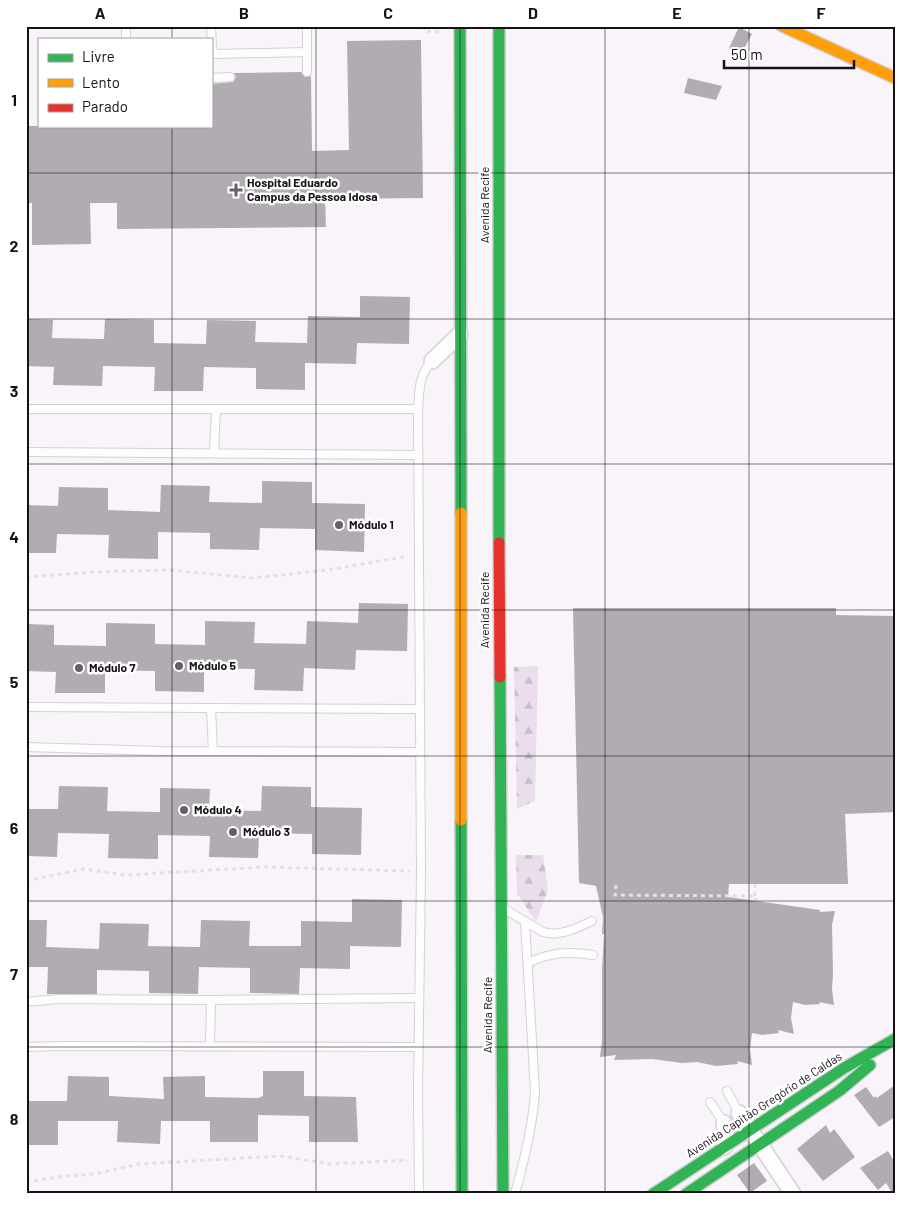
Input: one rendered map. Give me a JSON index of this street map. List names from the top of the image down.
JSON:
{
  "streets": {
    "main road": ["Avenida Recife", "Avenida Capitão Gregório de Caldas"]
  },
  "places": {
    "health": ["Hospital Eduardo Campus da Pessoa Idosa"],
    "other": [
      "Módulo 1",
      "Módulo 5",
      "Módulo 7",
      "Módulo 4",
      "Módulo 3"
    ]
  },
  "legend": ["Livre", "Lento", "Parado"],
  "scale_bar": "50 m",
  "grid": {
    "columns": [
      "A",
      "B",
      "C",
      "D",
      "E",
      "F"
    ],
    "rows": [
      "1",
      "2",
      "3",
      "4",
      "5",
      "6",
      "7",
      "8"
    ]
  }
}
